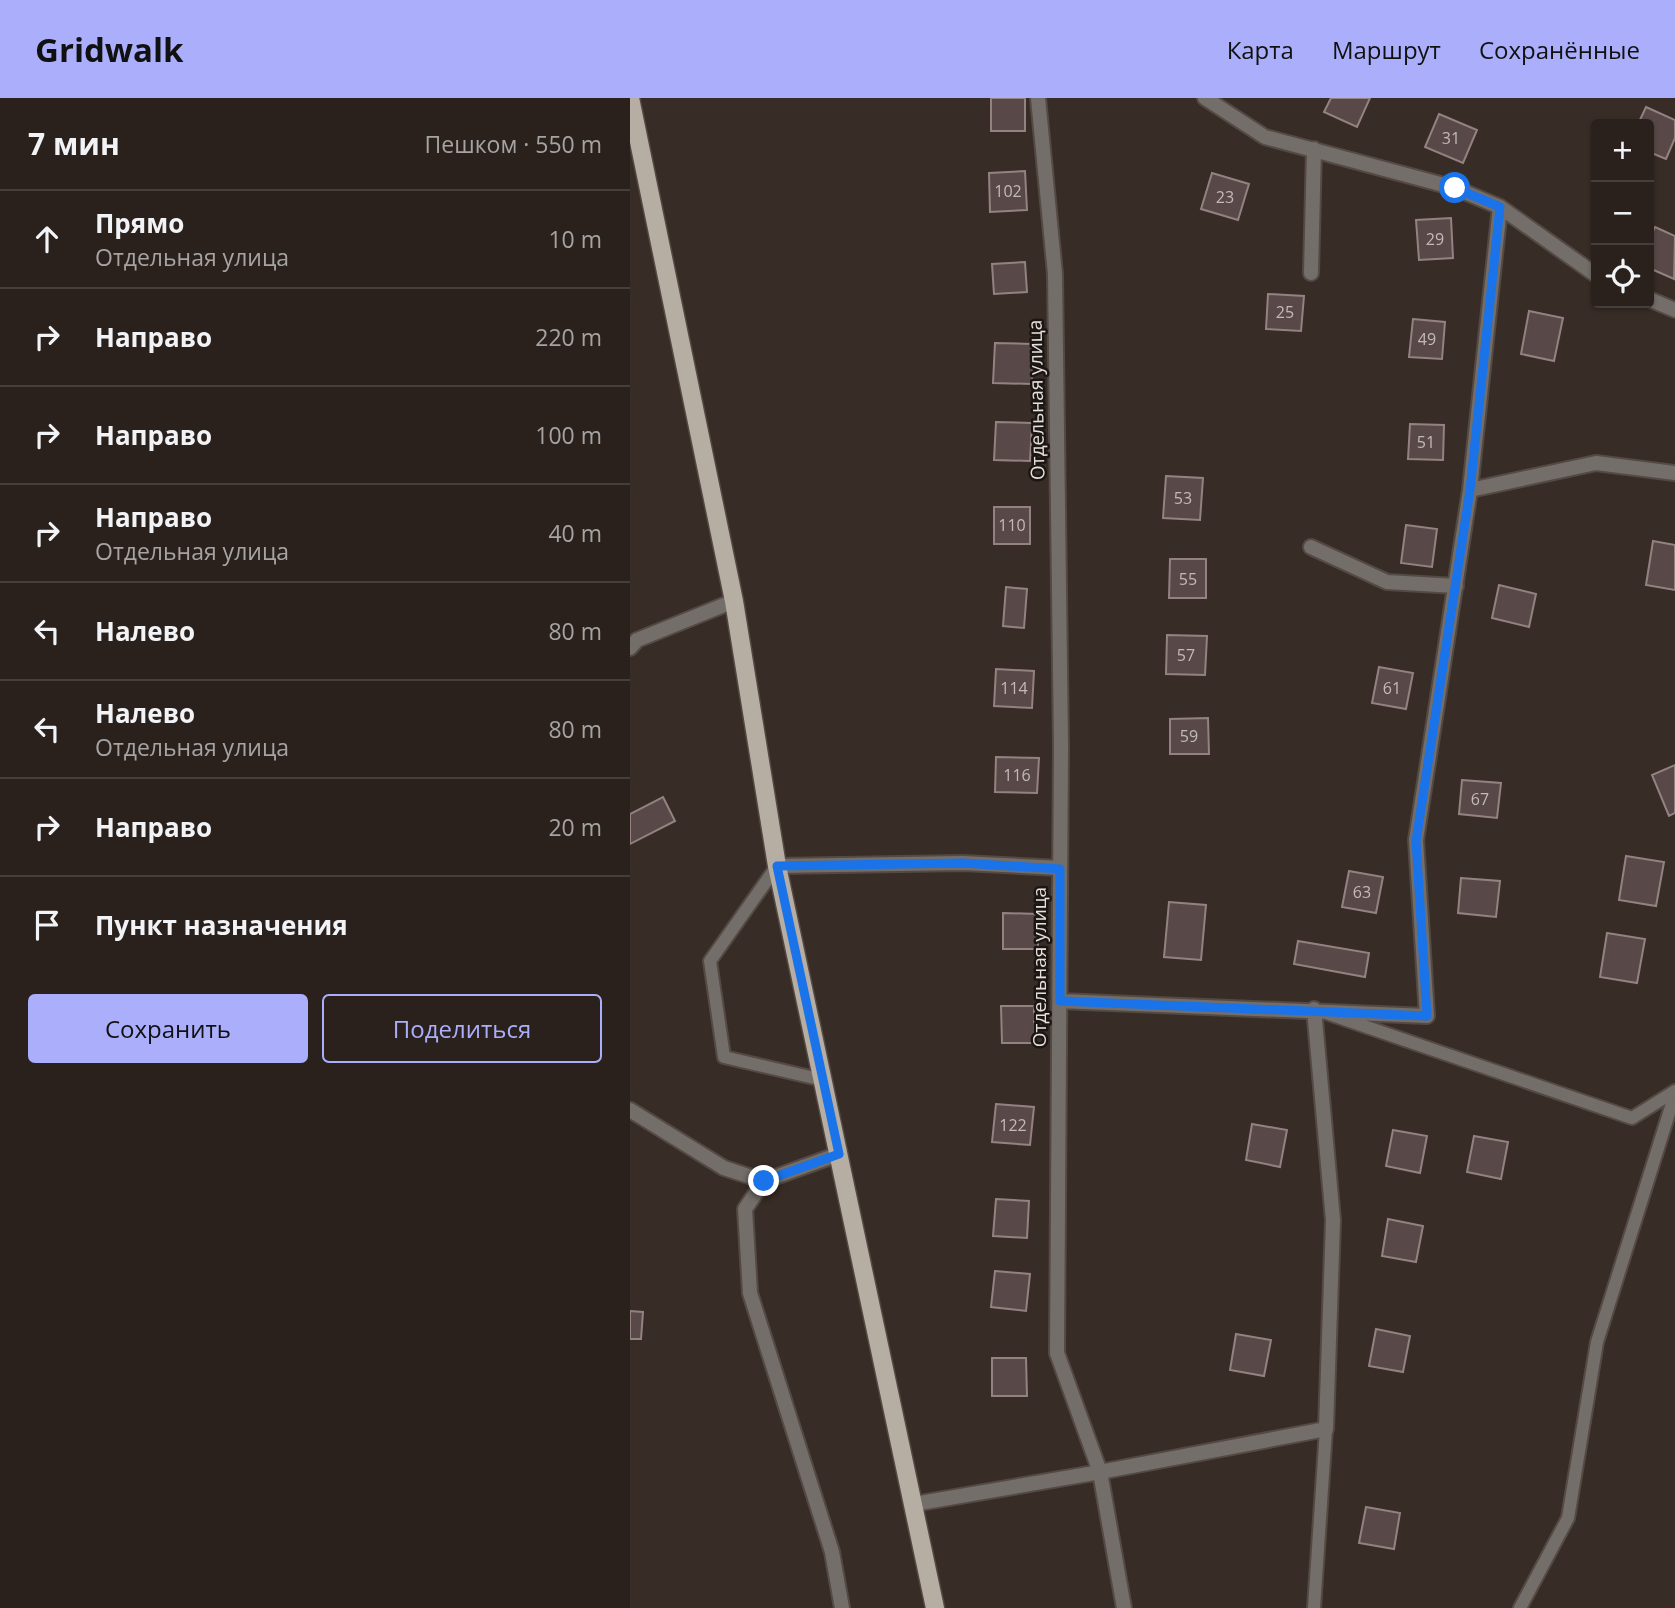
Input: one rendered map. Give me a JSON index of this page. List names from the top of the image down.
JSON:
{
  "streets": {
    "street": ["Отдельная улица"]
  },
  "house_numbers": [
    "31",
    "102",
    "23",
    "29",
    "25",
    "49",
    "51",
    "53",
    "110",
    "55",
    "57",
    "114",
    "61",
    "59",
    "116",
    "67",
    "63",
    "122"
  ],
  "page": {
    "header": "Gridwalk",
    "nav": ["Карта", "Маршрут", "Сохранённые"],
    "heading": ["7 мин", "Пешком · 550 m"],
    "map_buttons": ["+", "−"],
    "list": [
      ["Прямо", "Отдельная улица", "10 m"],
      ["Направо", "220 m"],
      ["Направо", "100 m"],
      ["Направо", "Отдельная улица", "40 m"],
      ["Налево", "80 m"],
      ["Налево", "Отдельная улица", "80 m"],
      ["Направо", "20 m"],
      "Пункт назначения"
    ],
    "buttons": ["Сохранить", "Поделиться"]
  }
}
